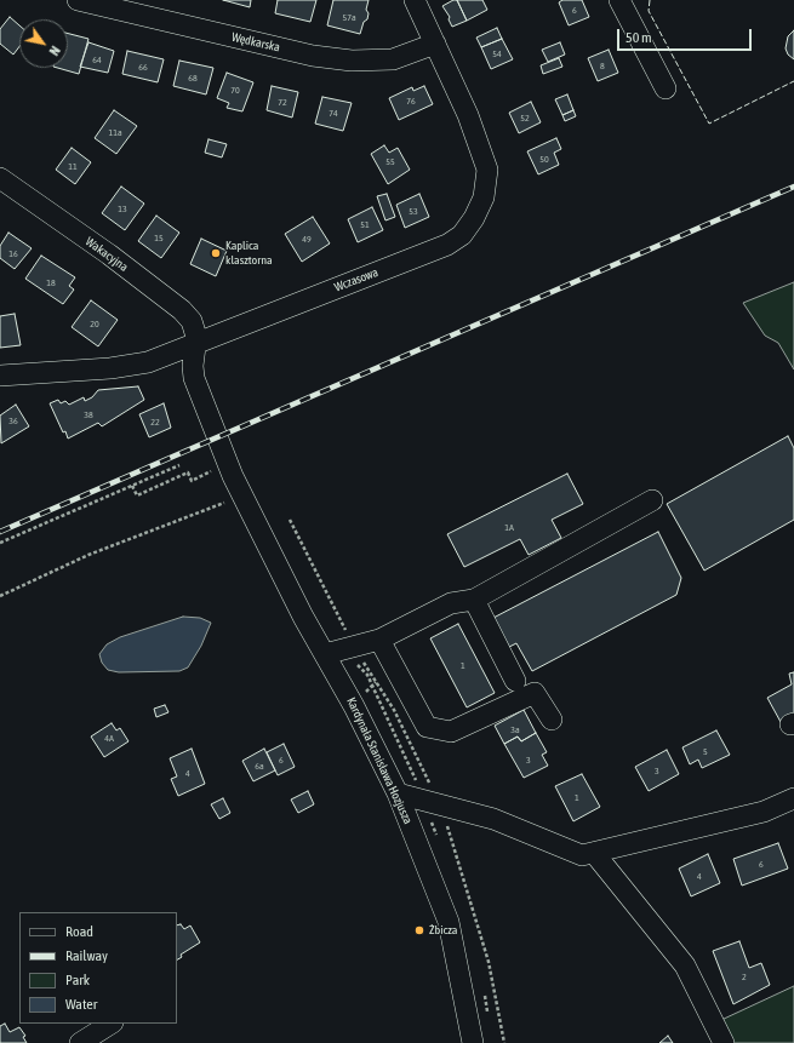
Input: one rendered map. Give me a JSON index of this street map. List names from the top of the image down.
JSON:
{
  "streets": {
    "street": [
      "Wędkarska",
      "Wakacyjna",
      "Wczasowa",
      "Kardynała Stanisława Hozjusza"
    ]
  },
  "crossings": [
    ["Wędkarska", "Wczasowa"],
    ["Wakacyjna", "Wczasowa"],
    ["Wakacyjna", "Kardynała Stanisława Hozjusza"],
    ["Wczasowa", "Kardynała Stanisława Hozjusza"]
  ],
  "places": ["Kaplica klasztorna", "Żbicza"],
  "house_numbers": [
    "6",
    "57a",
    "54",
    "64",
    "8",
    "66",
    "68",
    "70",
    "76",
    "72",
    "74",
    "52",
    "11a",
    "50",
    "55",
    "11",
    "13",
    "53",
    "51",
    "15",
    "49",
    "16",
    "18",
    "20",
    "38",
    "36",
    "22",
    "1A",
    "1",
    "3a",
    "4A",
    "5",
    "6",
    "3",
    "6a",
    "3",
    "4",
    "1",
    "6",
    "4",
    "2"
  ],
  "legend": [
    "Road",
    "Railway",
    "Park",
    "Water"
  ],
  "scale_bar": "50 m",
  "north": "bottom right"
}
